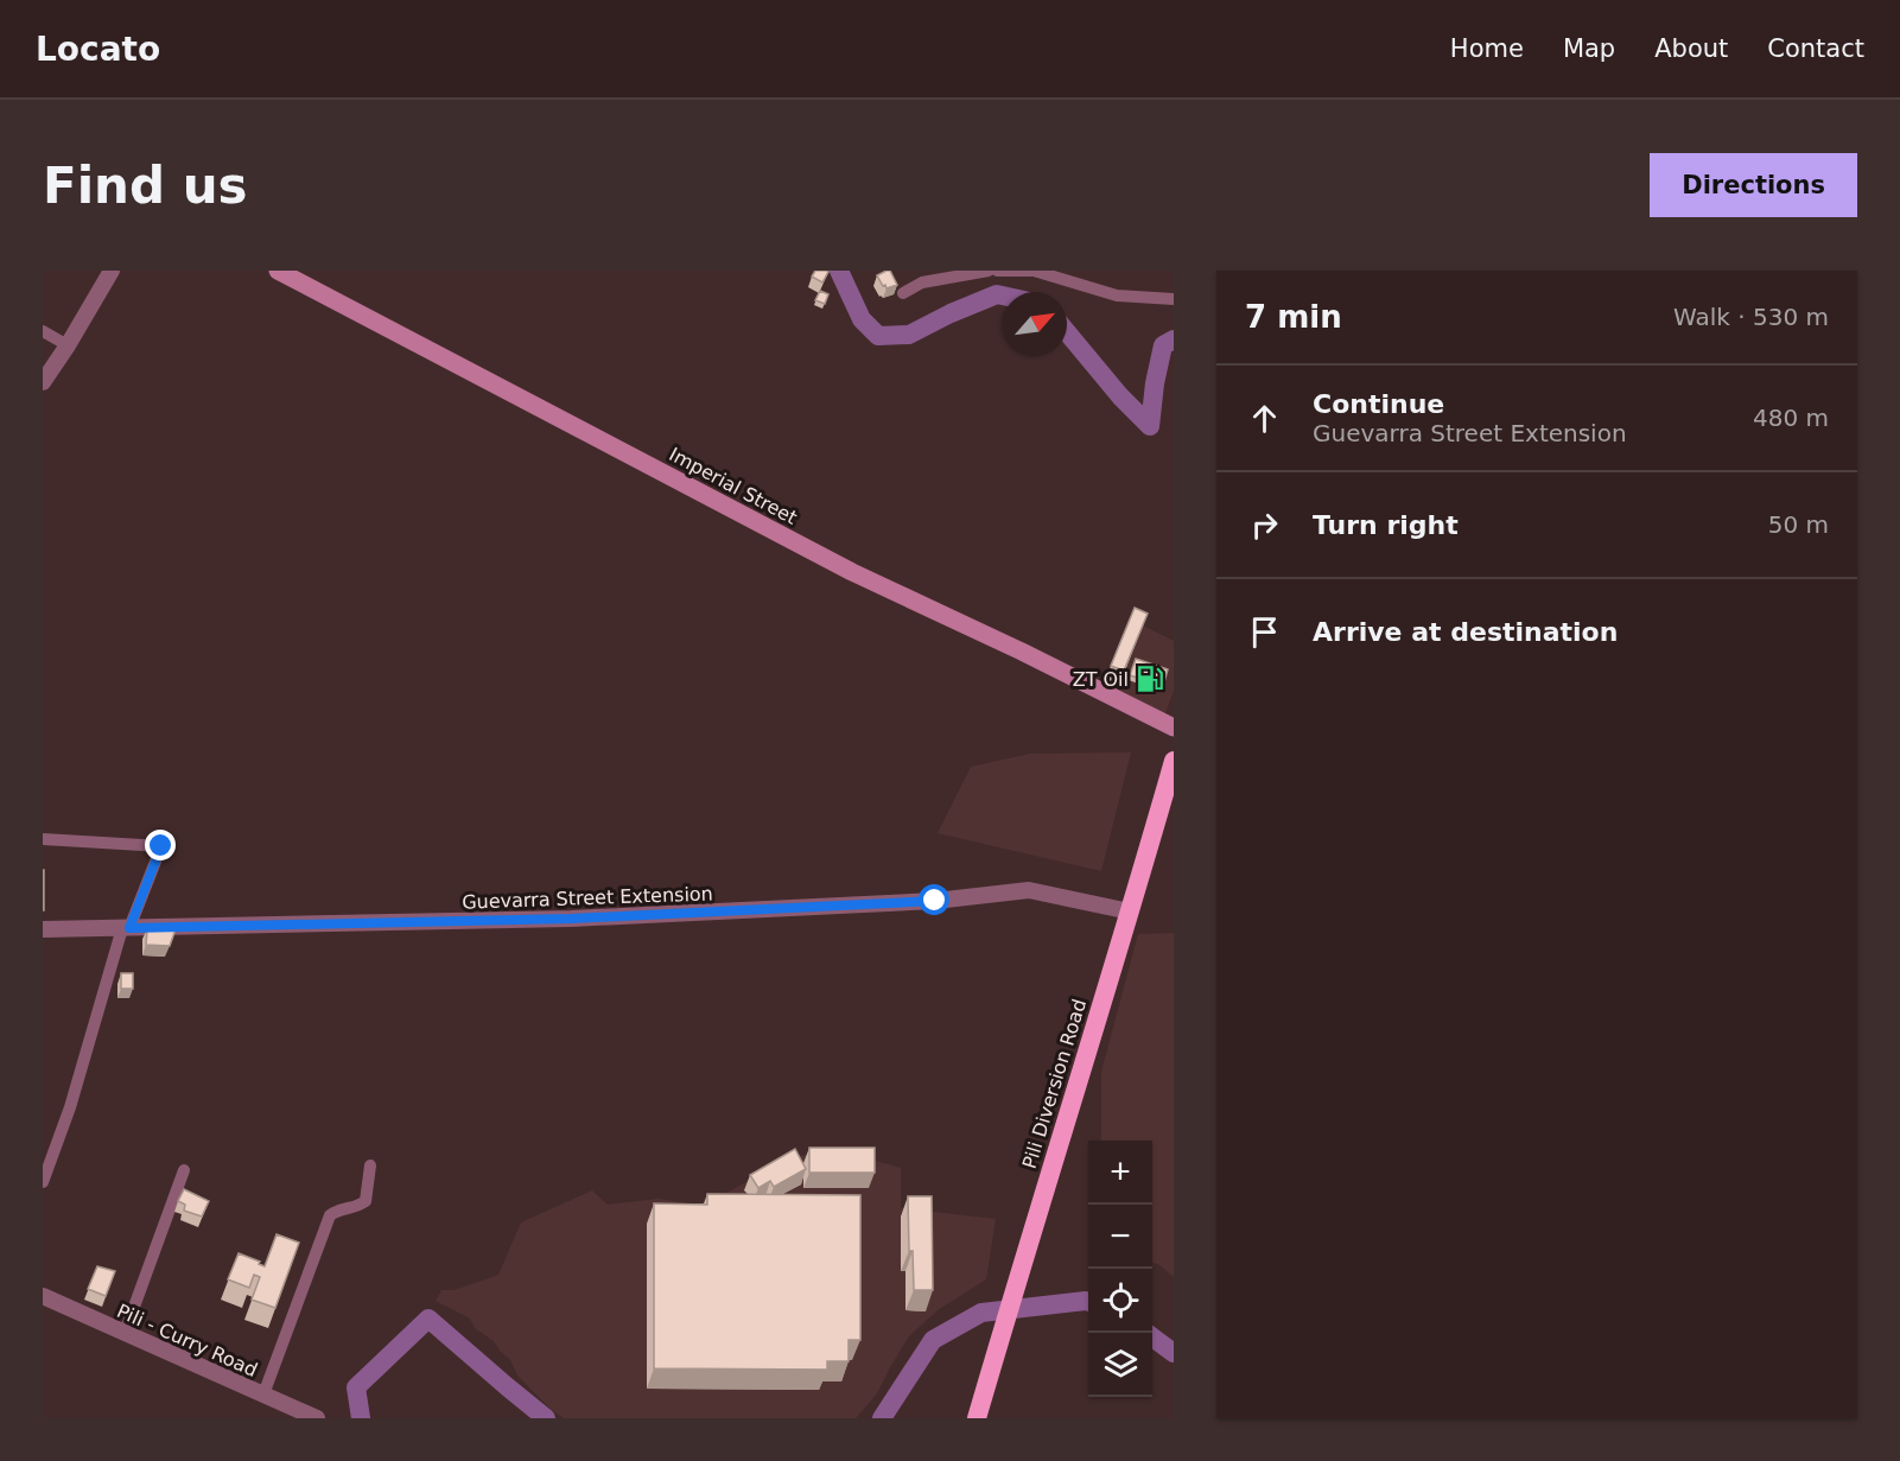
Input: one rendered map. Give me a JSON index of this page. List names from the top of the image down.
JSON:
{
  "streets": {
    "highway": ["Pili Diversion Road"],
    "main road": ["Imperial Street"],
    "street": ["Guevarra Street Extension", "Pili - Curry Road"]
  },
  "crossings": [
    ["Guevarra Street Extension", "Pili Diversion Road"]
  ],
  "places": {
    "fuel station": ["ZT Oil"]
  },
  "north": "top right",
  "page": {
    "header": "Locato",
    "nav": [
      "Home",
      "Map",
      "About",
      "Contact"
    ],
    "buttons": "Directions",
    "title": "Find us",
    "heading": ["7 min", "Walk · 530 m"],
    "list": [
      ["Continue", "Guevarra Street Extension", "480 m"],
      ["Turn right", "50 m"],
      "Arrive at destination"
    ],
    "map_buttons": ["+", "−"]
  }
}
